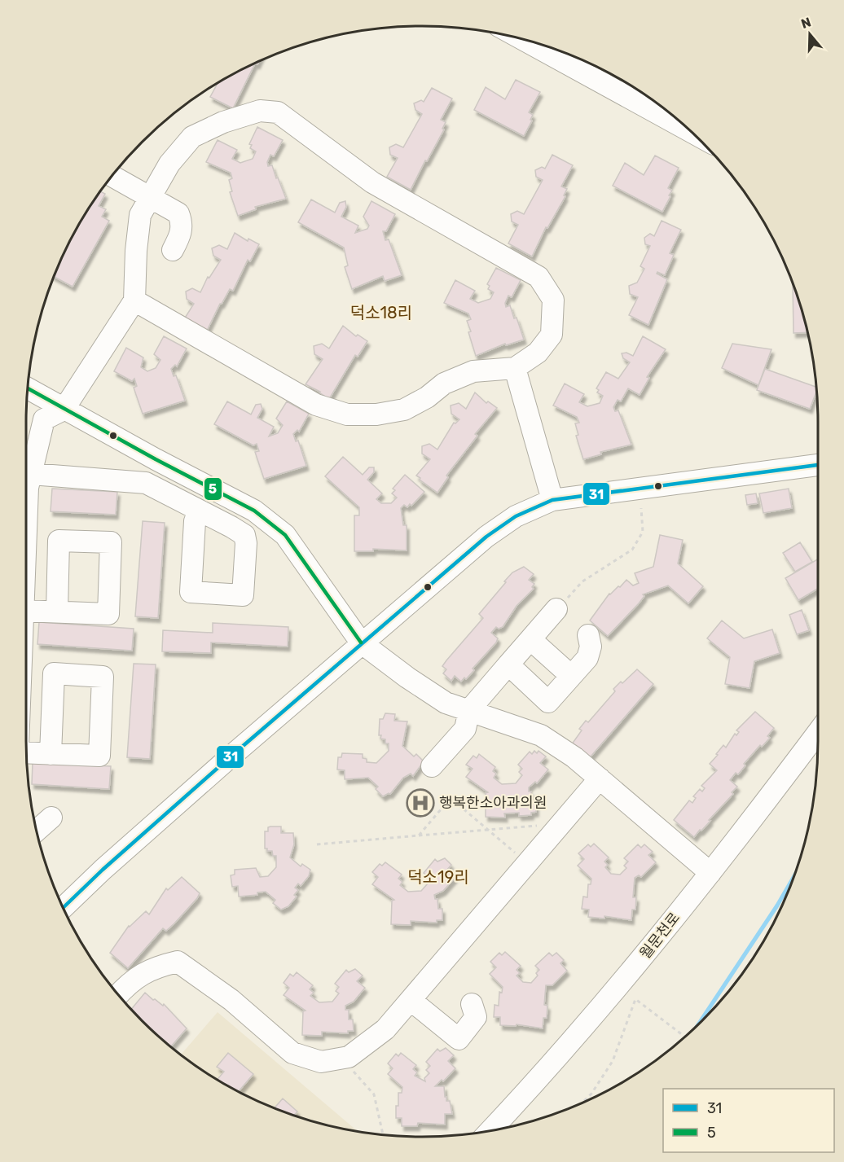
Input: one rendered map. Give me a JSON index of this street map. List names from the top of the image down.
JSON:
{
  "streets": {
    "street": ["월문천로"]
  },
  "districts": ["덕소18리", "덕소19리"],
  "places": {
    "hospital": ["행복한소아과의원"]
  },
  "lines": ["transit line 5", "transit line 31"],
  "legend": ["31", "5"],
  "north": "top"
}
